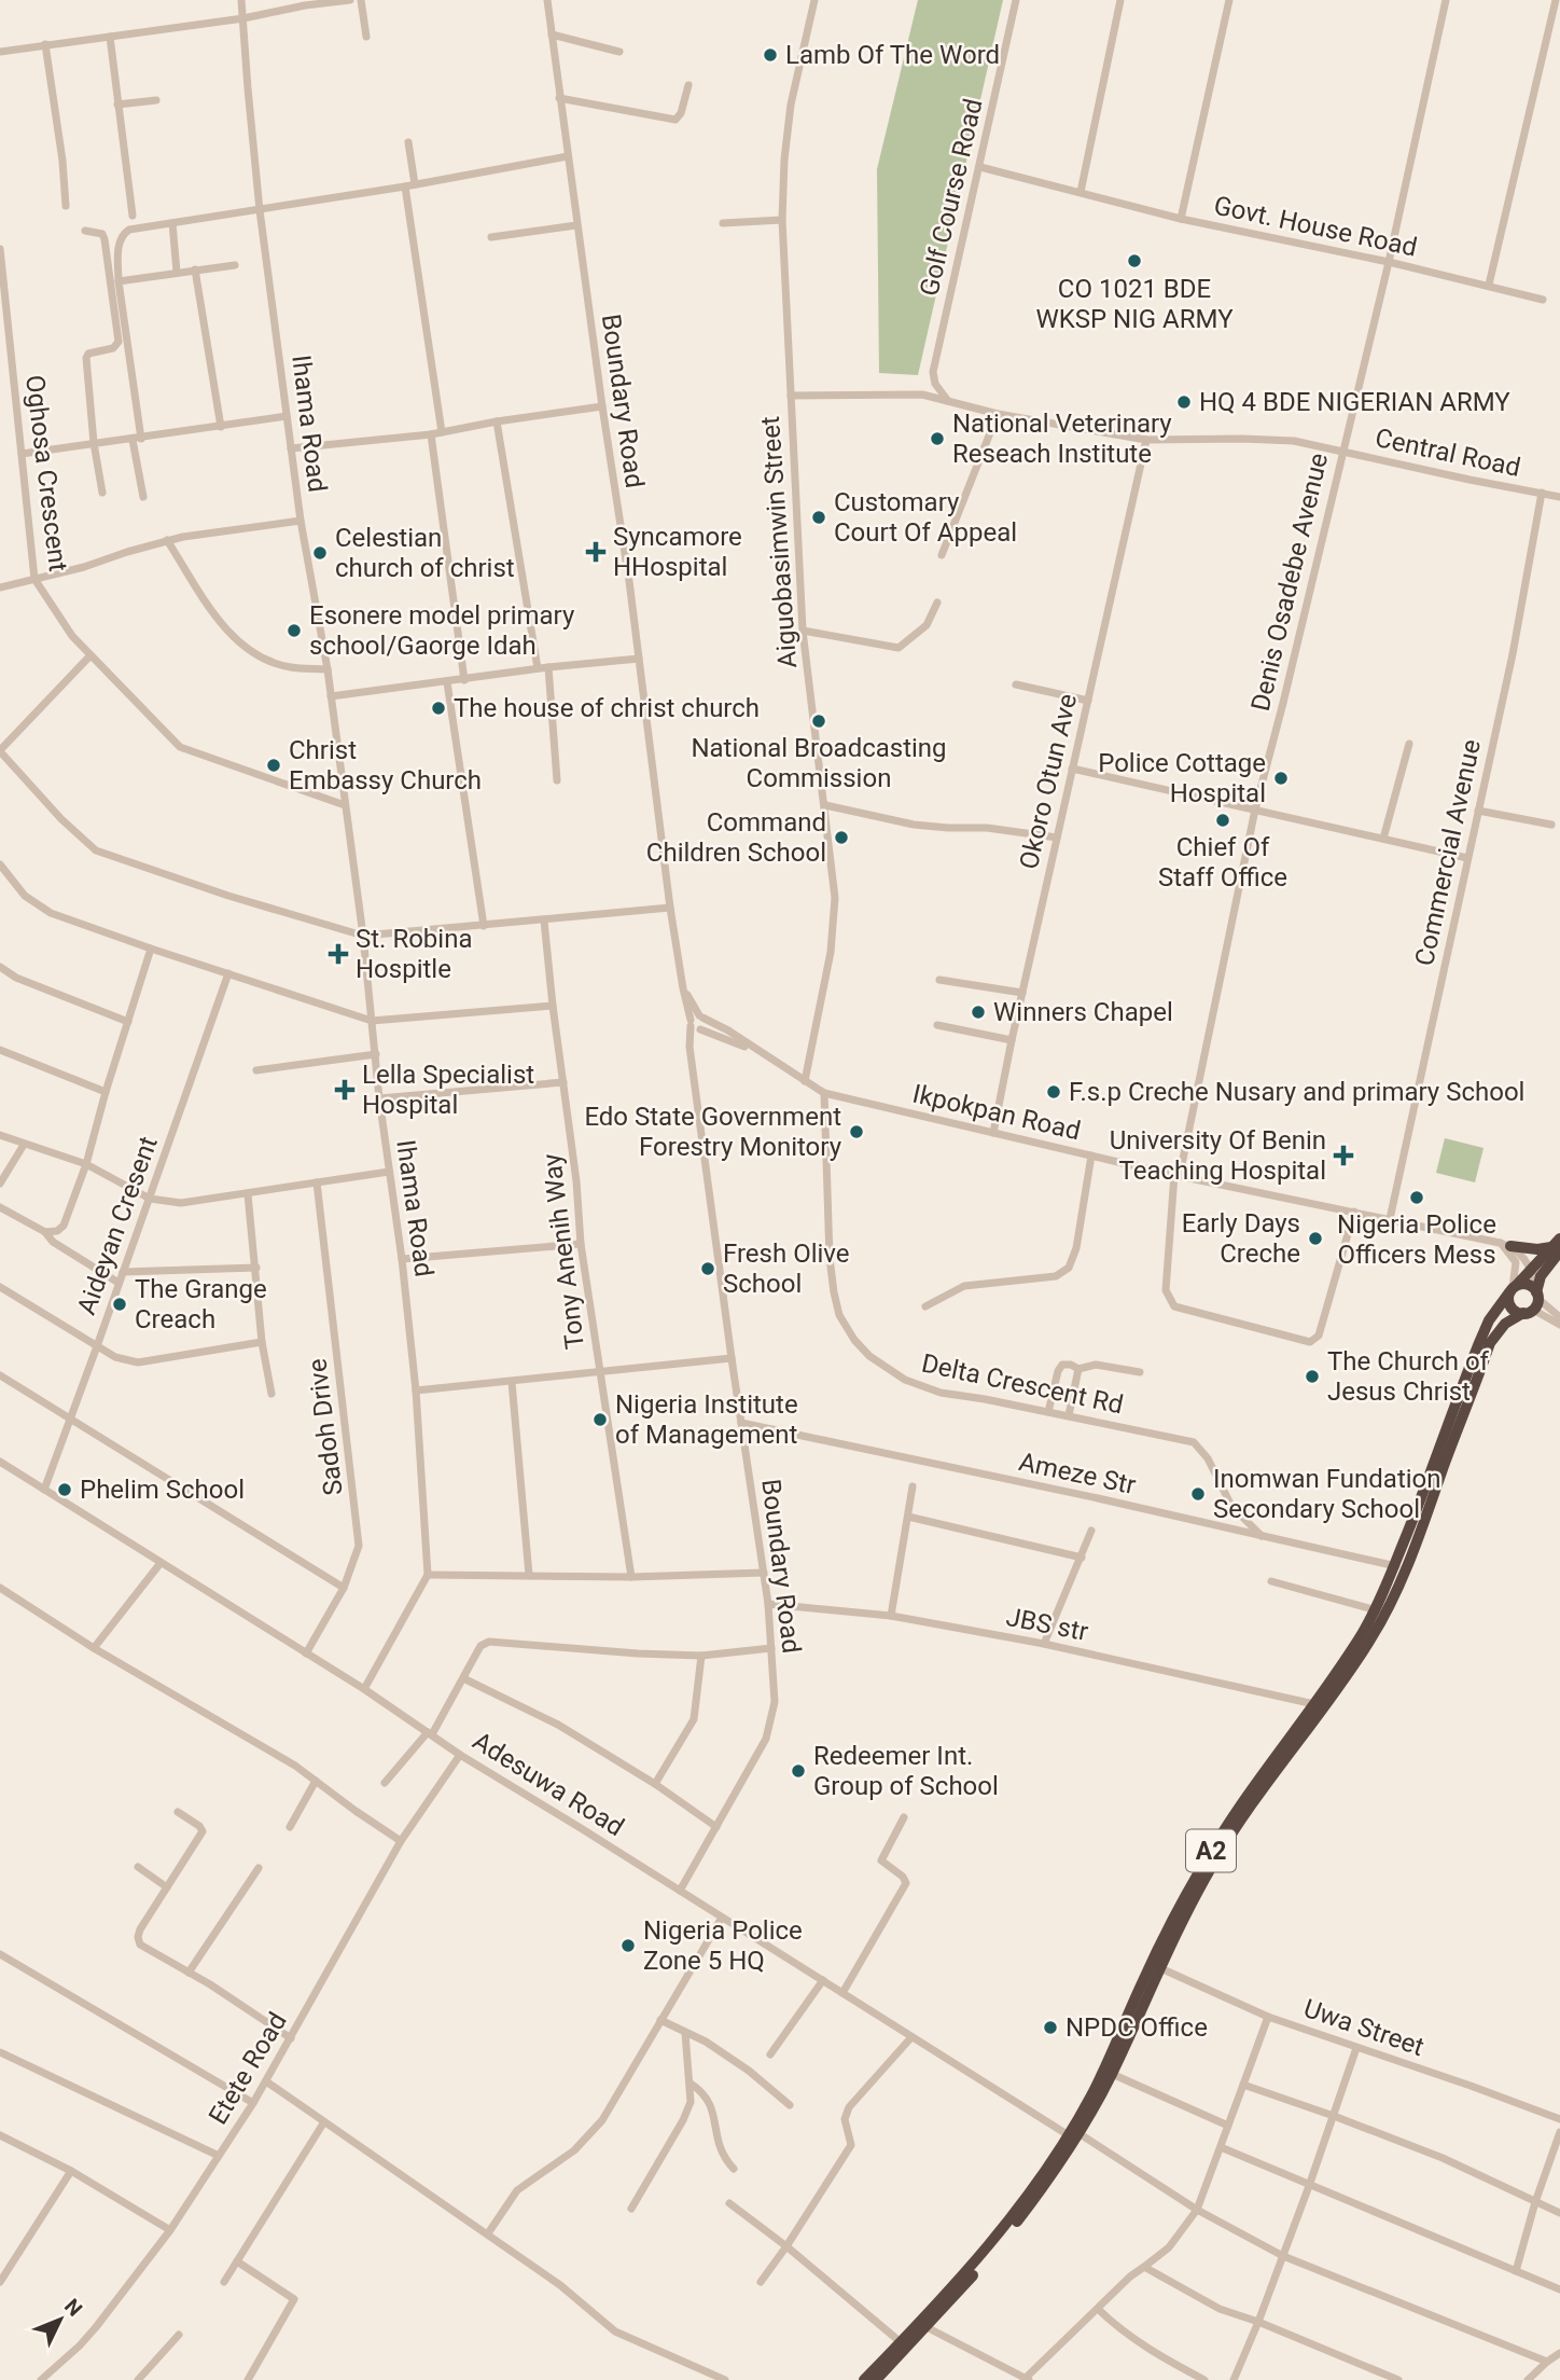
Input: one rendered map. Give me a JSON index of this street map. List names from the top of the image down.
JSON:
{
  "streets": {
    "highway": ["A2"],
    "street": [
      "Golf Course Road",
      "Govt. House Road",
      "Boundary Road",
      "Ihama Road",
      "Central Road",
      "Oghosa Crescent",
      "Aiguobasimwin Street",
      "Denis Osadebe Avenue",
      "Okoro Otun Ave",
      "Commercial Avenue",
      "Ikpokpan Road",
      "Aideyan Cresent",
      "Tony Anenih Way",
      "Delta Crescent Rd",
      "Sadoh Drive",
      "Ameze Str",
      "JBS str",
      "Adesuwa Road",
      "Uwa Street",
      "Etete Road"
    ]
  },
  "crossings": [
    ["Golf Course Road", "Govt. House Road"],
    ["Govt. House Road", "Denis Osadebe Avenue"],
    ["Boundary Road", "Ikpokpan Road"],
    ["Boundary Road", "Ameze Str"],
    ["Boundary Road", "JBS str"],
    ["Boundary Road", "Adesuwa Road"],
    ["Ihama Road", "Oghosa Crescent"],
    ["Central Road", "Aiguobasimwin Street"],
    ["Central Road", "Denis Osadebe Avenue"],
    ["Central Road", "Okoro Otun Ave"],
    ["Central Road", "Commercial Avenue"],
    ["Aiguobasimwin Street", "Ikpokpan Road"],
    ["Denis Osadebe Avenue", "Ikpokpan Road"],
    ["Okoro Otun Ave", "Ikpokpan Road"],
    ["Commercial Avenue", "Ikpokpan Road"],
    ["Ikpokpan Road", "Delta Crescent Rd"],
    ["Aideyan Cresent", "Adesuwa Road"],
    ["Delta Crescent Rd", "Ameze Str"],
    ["Sadoh Drive", "Adesuwa Road"],
    ["Ameze Str", "A2"],
    ["JBS str", "A2"],
    ["Adesuwa Road", "A2"],
    ["Adesuwa Road", "Etete Road"],
    ["A2", "Uwa Street"]
  ],
  "places": {
    "other": [
      "Lamb Of The Word",
      "CO 1021 BDE WKSP NIG ARMY",
      "HQ 4 BDE NIGERIAN ARMY",
      "National Veterinary Reseach Institute",
      "Customary Court Of Appeal",
      "Celestian church of christ",
      "Esonere model primary school/Gaorge Idah",
      "The house of christ church",
      "National Broadcasting Commission",
      "Christ Embassy Church",
      "Police Cottage Hospital",
      "Chief Of Staff Office",
      "Command Children School",
      "Winners Chapel",
      "F.s.p Creche Nusary and primary School",
      "Edo State Government Forestry Monitory",
      "Nigeria Police Officers Mess",
      "Early Days Creche",
      "Fresh Olive School",
      "The Grange Creach",
      "The Church of Jesus Christ",
      "Nigeria Institute of Management",
      "Phelim School",
      "Inomwan Fundation Secondary School",
      "Redeemer Int. Group of School",
      "Nigeria Police Zone 5 HQ",
      "NPDC Office"
    ],
    "health": [
      "Syncamore HHospital",
      "St. Robina Hospitle",
      "Lella Specialist Hospital",
      "University Of Benin Teaching Hospital"
    ]
  },
  "north": "top right"
}
